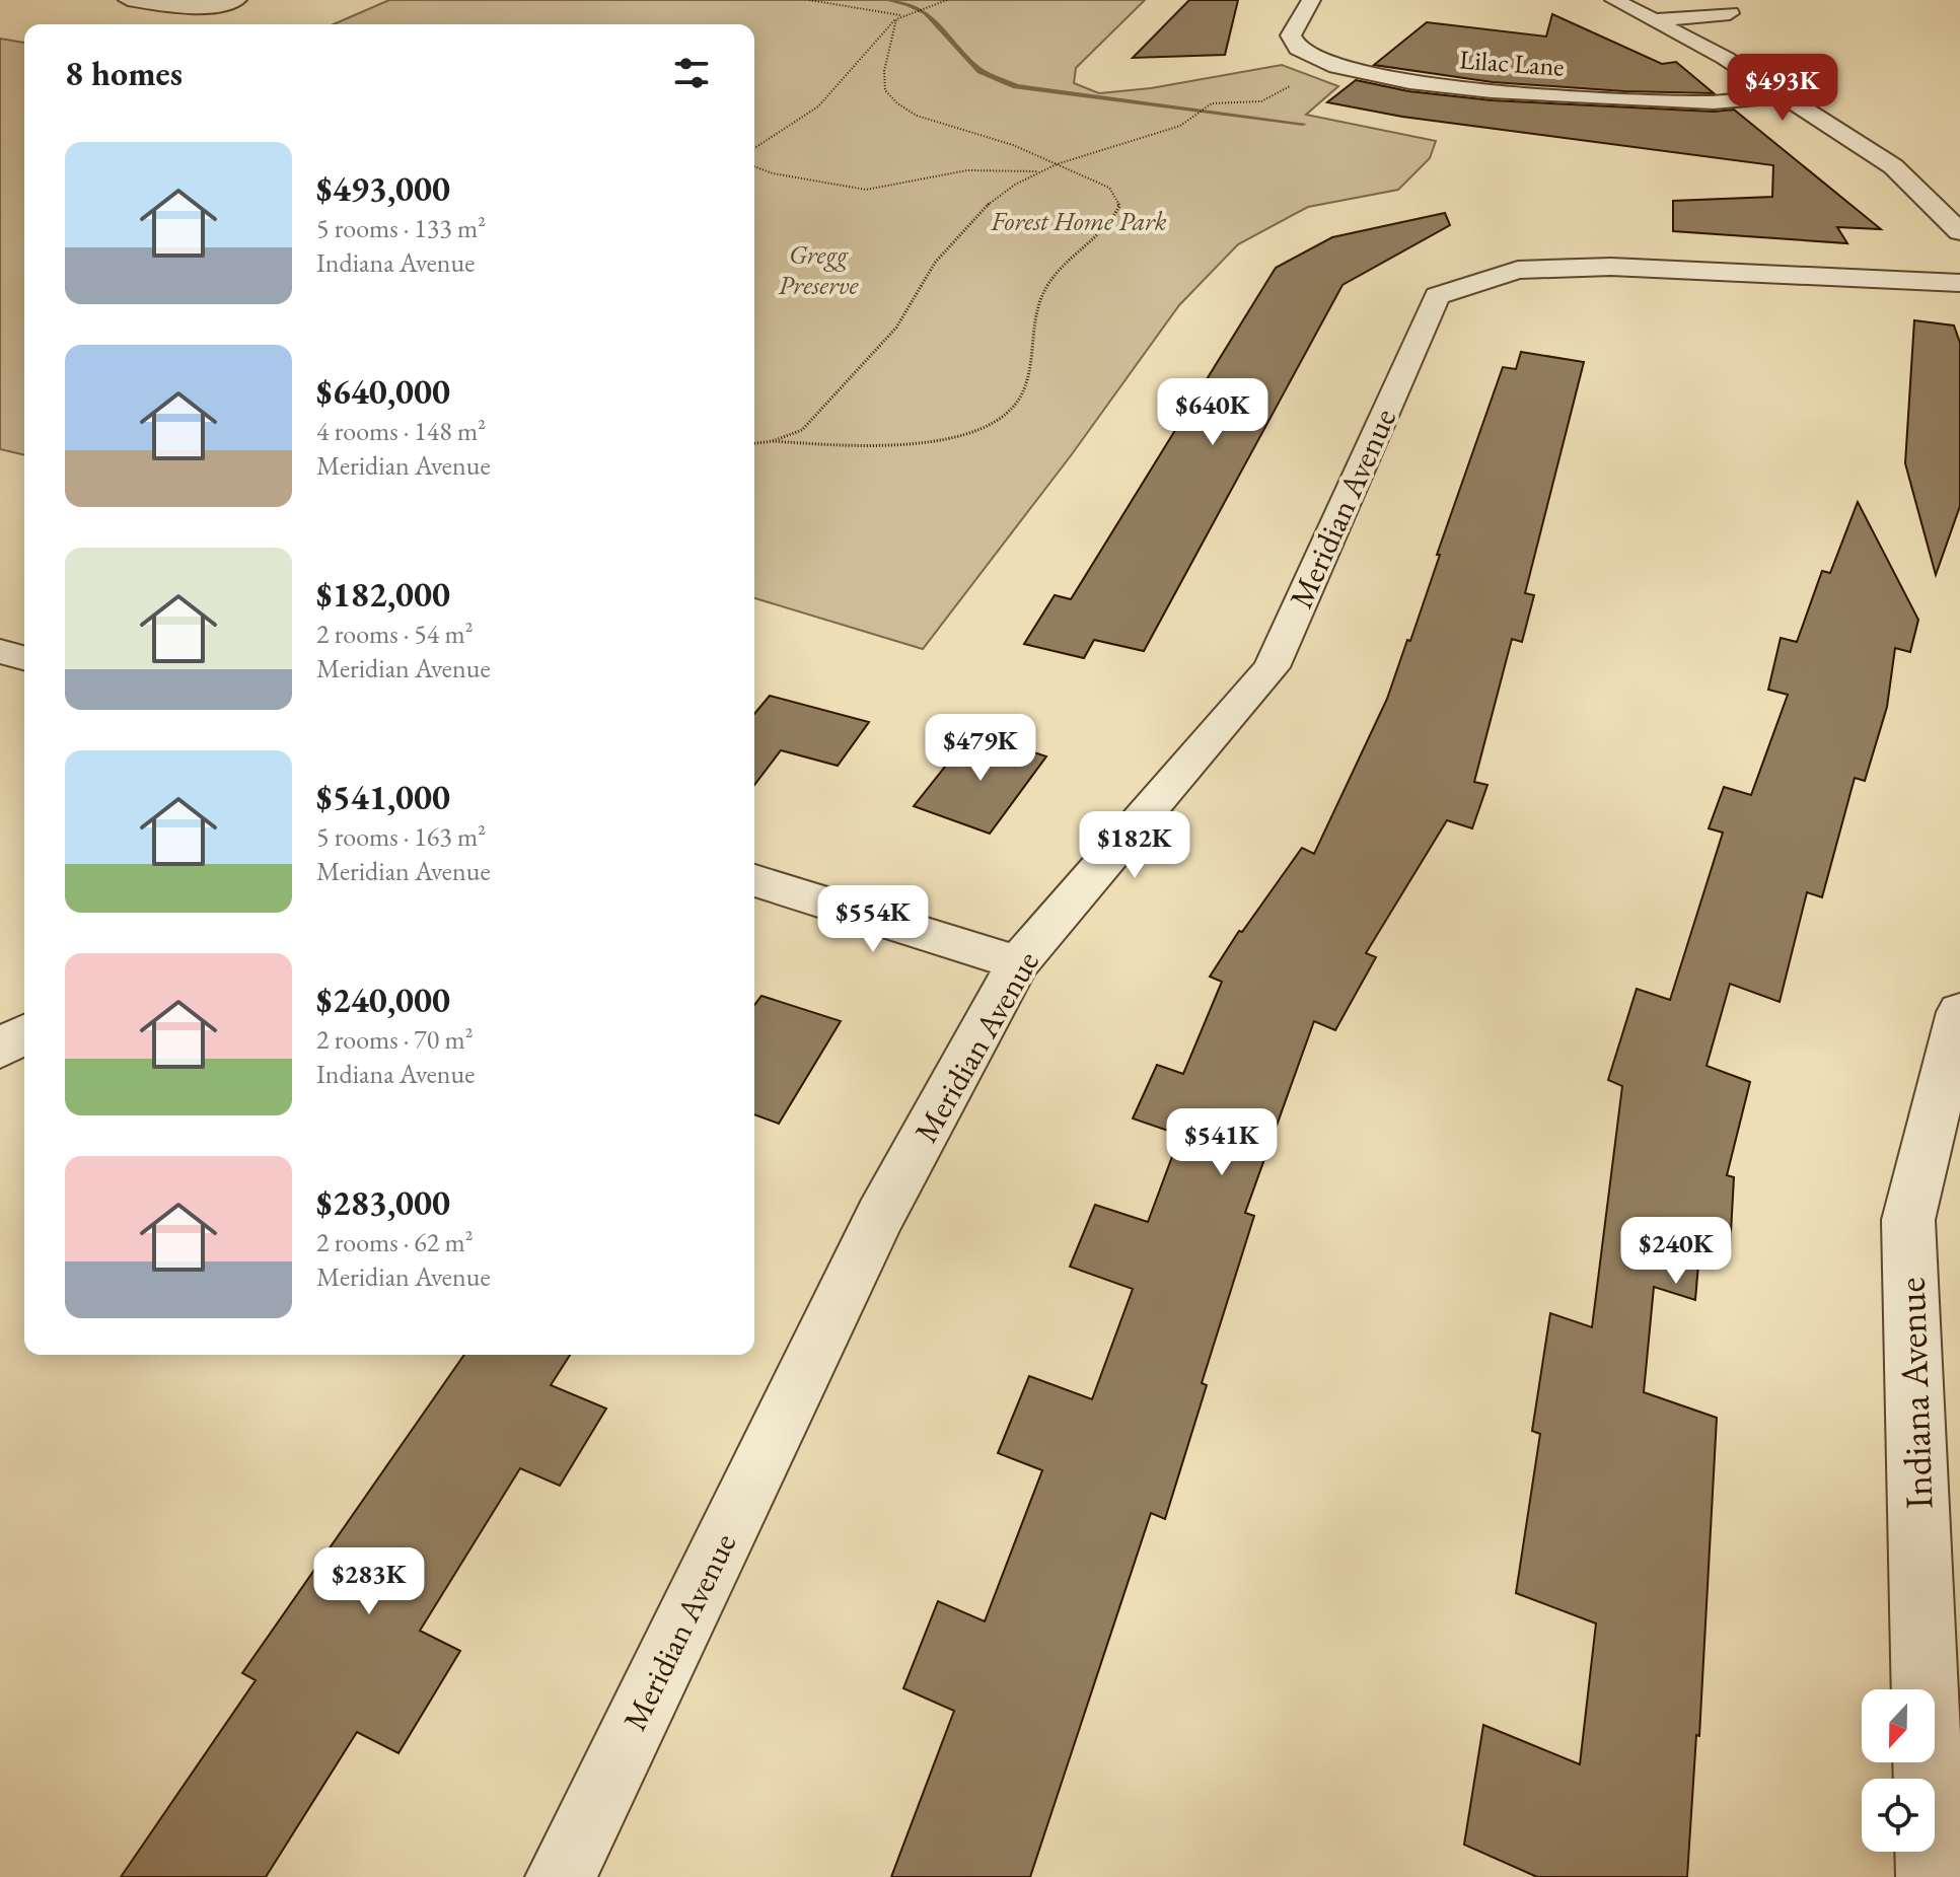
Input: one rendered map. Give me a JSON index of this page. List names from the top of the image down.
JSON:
{
  "streets": {
    "street": ["Lilac Lane", "Meridian Avenue", "Indiana Avenue"]
  },
  "parks": ["Forest Home Park", "Gregg Preserve"],
  "north": "bottom",
  "page": {
    "heading": "8 homes",
    "price": [
      "$493K",
      "$640K",
      "$479K",
      "$182K",
      "$554K",
      "$541K",
      "$240K",
      "$283K"
    ],
    "list": [
      {
        "name": "$493,000",
        "note": "5 rooms · 133 m² · Indiana Avenue"
      },
      {
        "name": "$640,000",
        "note": "4 rooms · 148 m² · Meridian Avenue"
      },
      {
        "name": "$182,000",
        "note": "2 rooms · 54 m² · Meridian Avenue"
      },
      {
        "name": "$541,000",
        "note": "5 rooms · 163 m² · Meridian Avenue"
      },
      {
        "name": "$240,000",
        "note": "2 rooms · 70 m² · Indiana Avenue"
      },
      {
        "name": "$283,000",
        "note": "2 rooms · 62 m² · Meridian Avenue"
      }
    ]
  }
}
